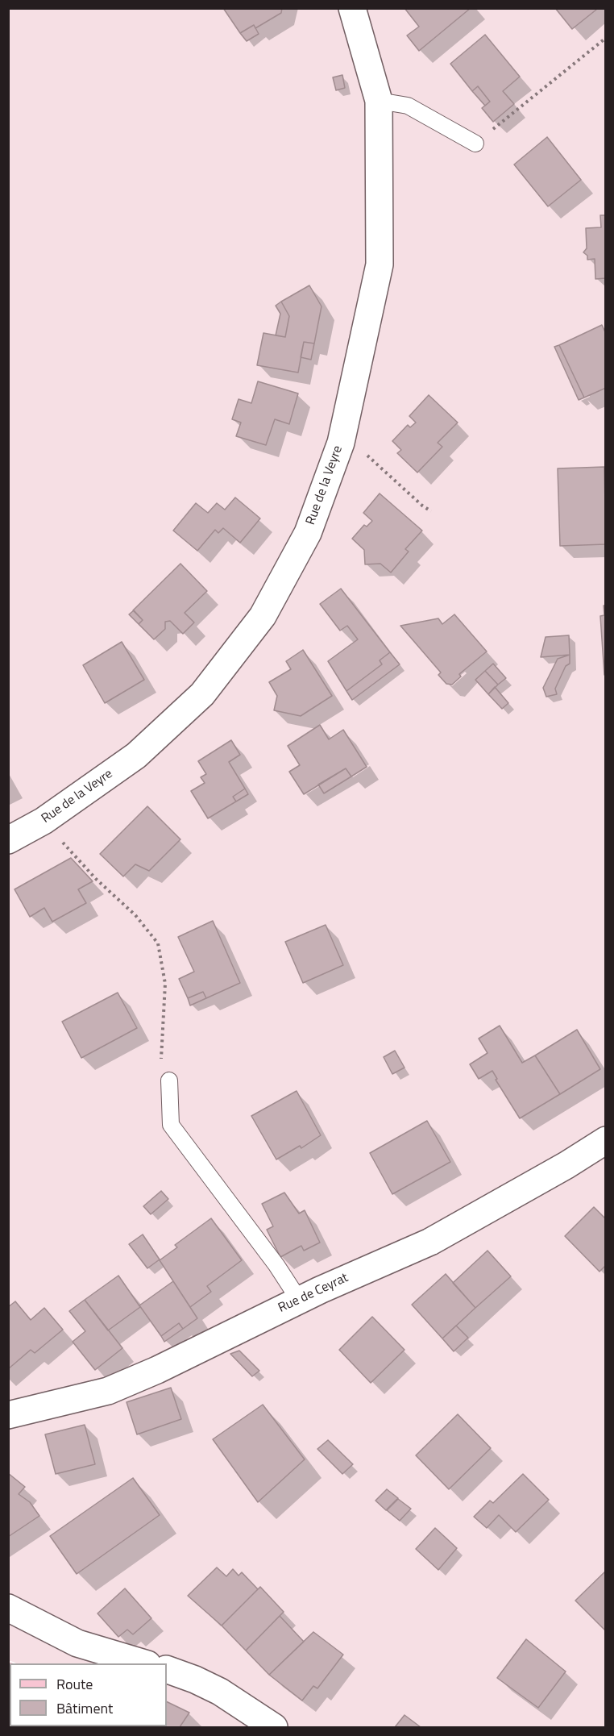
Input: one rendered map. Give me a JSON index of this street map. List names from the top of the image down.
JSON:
{
  "streets": {
    "street": ["Rue de la Veyre", "Rue de Ceyrat"]
  },
  "legend": ["Route", "Bâtiment"]
}
